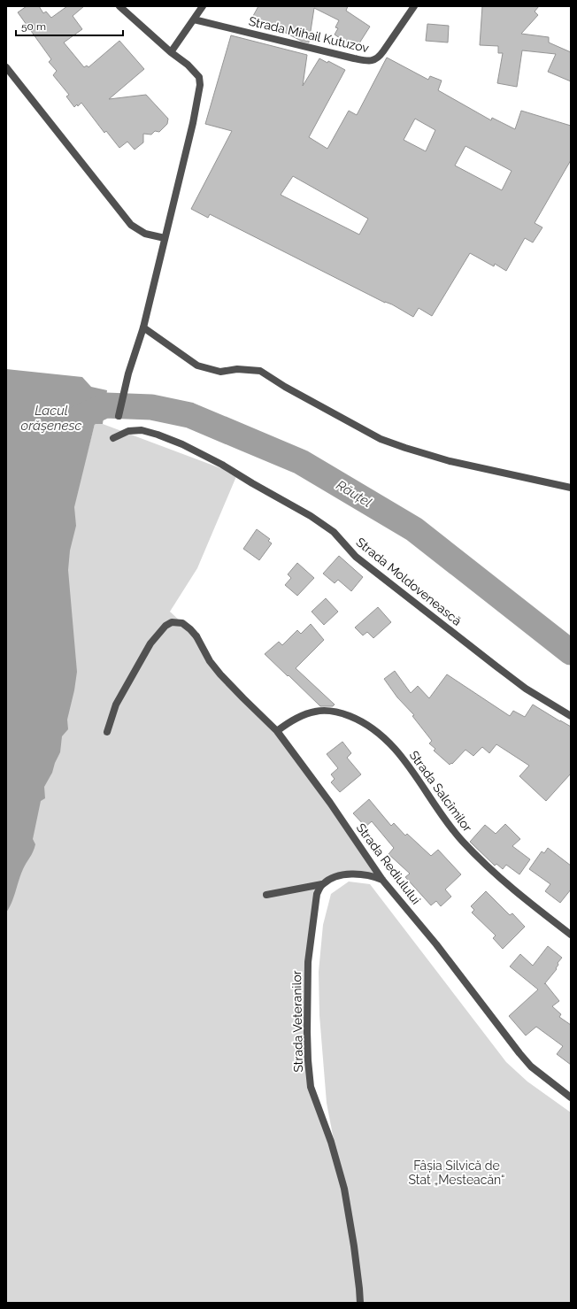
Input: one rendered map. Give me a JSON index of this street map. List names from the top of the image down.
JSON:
{
  "streets": {
    "street": [
      "Strada Mihail Kutuzov",
      "Strada Moldovenească",
      "Strada Salcîmilor",
      "Strada Rediulului",
      "Strada Veteranilor"
    ]
  },
  "crossings": [
    ["Strada Salcîmilor", "Strada Rediulului"]
  ],
  "water": ["Lacul orăşenesc", "Răuțel"],
  "parks": ["Fâșia Silvică de Stat „Mesteacăn“"],
  "scale_bar": "50 m"
}
